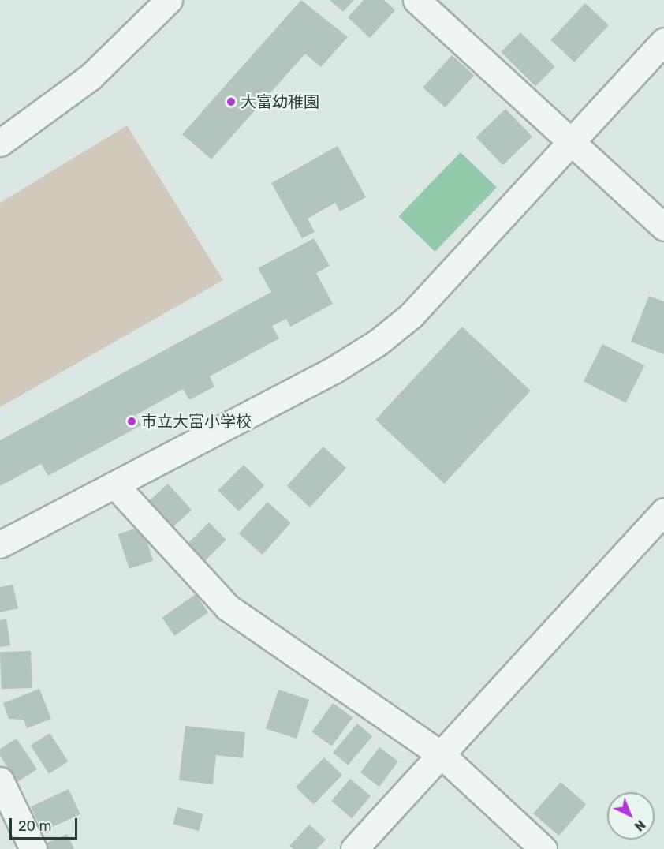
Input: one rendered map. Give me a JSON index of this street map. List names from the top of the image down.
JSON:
{
  "places": ["大富幼稚園", "市立大富小学校"],
  "scale_bar": "20 m",
  "north": "bottom right"
}
